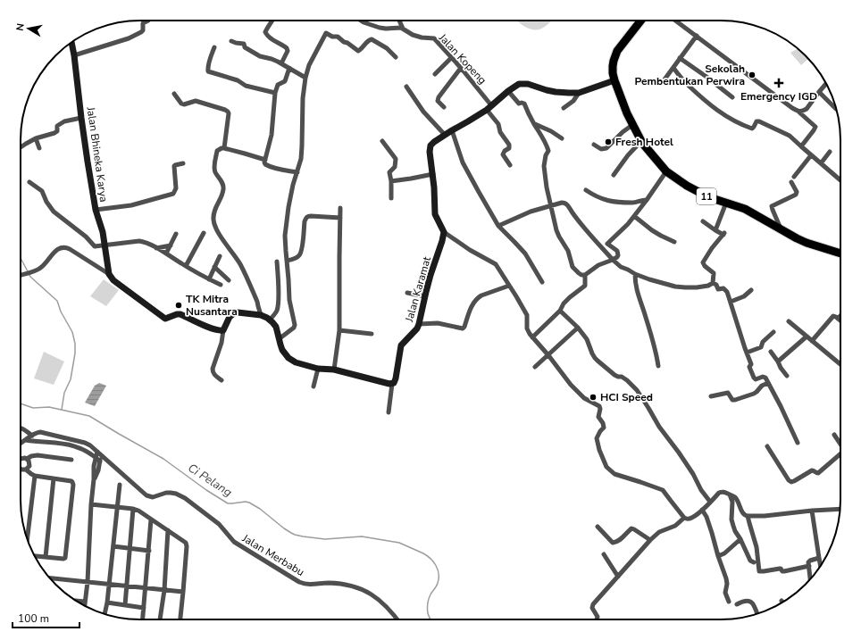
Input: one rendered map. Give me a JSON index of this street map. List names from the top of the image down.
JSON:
{
  "streets": {
    "highway": ["11"],
    "street": [
      "Jalan Kopeng",
      "Jalan Bhineka Karya",
      "Jalan Karamat",
      "Jalan Merbabu"
    ]
  },
  "water": ["Ci Pelang"],
  "places": {
    "other": [
      "Sekolah Pembentukan Perwira",
      "Fresh Hotel",
      "TK Mitra Nusantara",
      "HCI Speed"
    ],
    "health": ["Emergency IGD"]
  },
  "scale_bar": "100 m",
  "north": "left"
}
